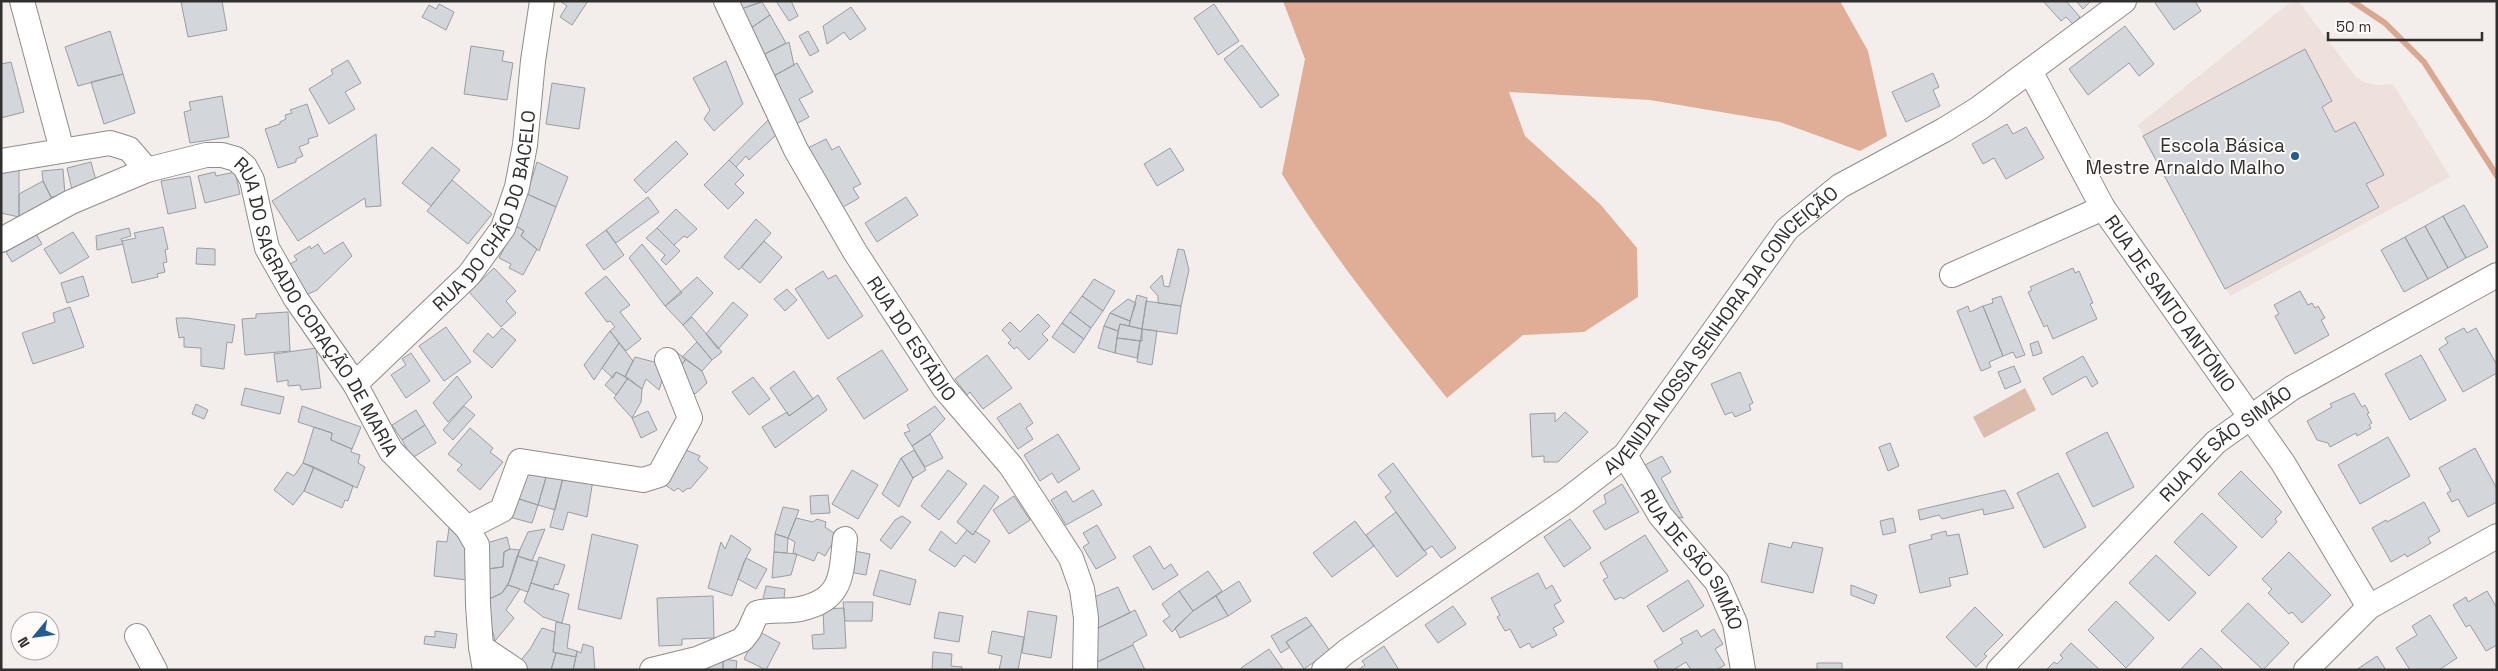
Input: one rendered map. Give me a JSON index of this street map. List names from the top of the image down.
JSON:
{
  "streets": {
    "street": [
      "RUA DO CHÃO DO BACELO",
      "RUA DE SANTO ANTÓNIO",
      "RUA DO SAGRADO CORAÇÃO DE MARIA",
      "AVENIDA NOSSA SENHORA DA CONCEIÇÃO",
      "RUA DO ESTÁDIO",
      "RUA DE SÃO SIMÃO"
    ]
  },
  "crossings": [
    ["RUA DO CHÃO DO BACELO", "RUA DO SAGRADO CORAÇÃO DE MARIA"],
    ["RUA DE SANTO ANTÓNIO", "AVENIDA NOSSA SENHORA DA CONCEIÇÃO"],
    ["RUA DE SANTO ANTÓNIO", "RUA DE SÃO SIMÃO"],
    ["AVENIDA NOSSA SENHORA DA CONCEIÇÃO", "RUA DE SÃO SIMÃO"]
  ],
  "places": ["Escola Básica Mestre Arnaldo Malho"],
  "scale_bar": "50 m",
  "north": "bottom left"
}
